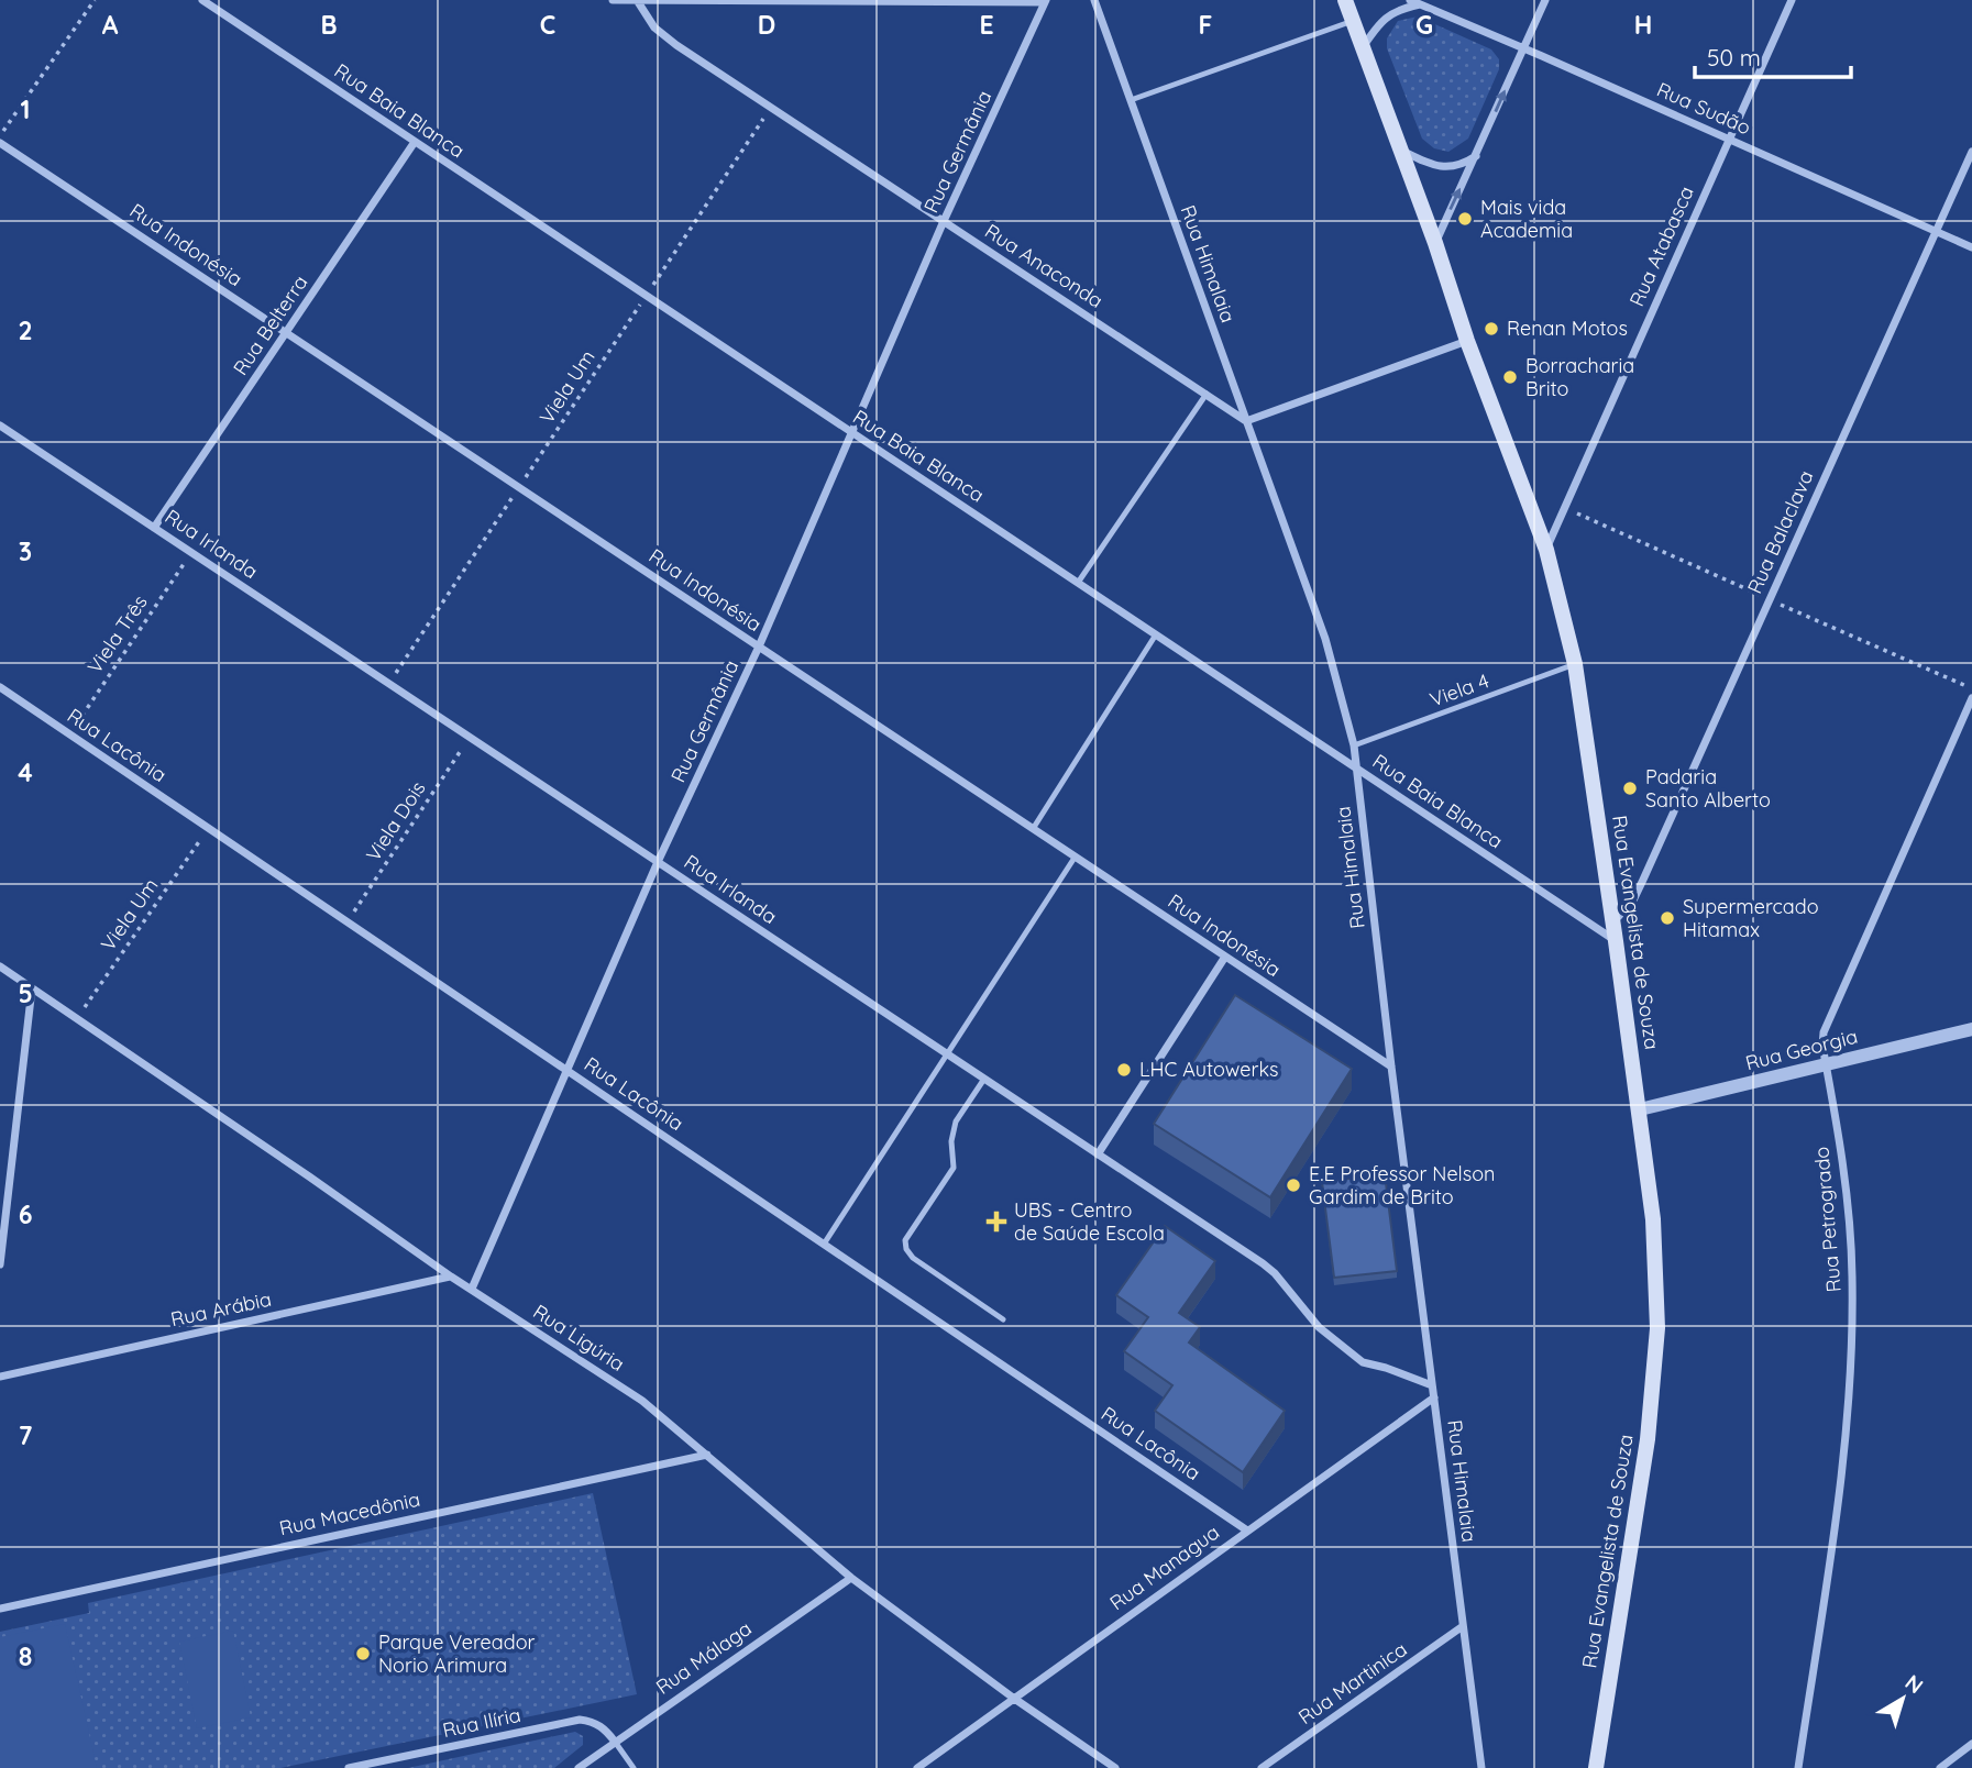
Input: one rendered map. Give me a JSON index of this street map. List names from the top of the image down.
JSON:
{
  "streets": {
    "main road": ["Rua Evangelista de Souza"],
    "street": [
      "Rua Sudão",
      "Rua Baia Blanca",
      "Rua Germânia",
      "Rua Indonésia",
      "Rua Atabasca",
      "Rua Himalaia",
      "Rua Anaconda",
      "Rua Belterra",
      "Rua Balaclava",
      "Rua Irlanda",
      "Rua Lacônia",
      "Rua Georgia",
      "Rua Petrogrado",
      "Rua Arábia",
      "Rua Ligúria",
      "Rua Macedônia",
      "Rua Managua",
      "Rua Málaga",
      "Rua Martinica",
      "Rua Ilíria"
    ],
    "lane": ["Viela 4"],
    "path": ["Viela Um", "Viela Três", "Viela Dois"]
  },
  "crossings": [
    ["Rua Sudão", "Rua Atabasca"],
    ["Rua Sudão", "Rua Balaclava"],
    ["Rua Sudão", "Rua Evangelista de Souza"],
    ["Rua Baia Blanca", "Rua Germânia"],
    ["Rua Baia Blanca", "Rua Himalaia"],
    ["Rua Baia Blanca", "Rua Belterra"],
    ["Rua Baia Blanca", "Viela Um"],
    ["Rua Baia Blanca", "Rua Evangelista de Souza"],
    ["Rua Germânia", "Rua Indonésia"],
    ["Rua Germânia", "Rua Anaconda"],
    ["Rua Germânia", "Rua Irlanda"],
    ["Rua Germânia", "Rua Lacônia"],
    ["Rua Germânia", "Rua Ligúria"],
    ["Rua Indonésia", "Rua Himalaia"],
    ["Rua Indonésia", "Rua Belterra"],
    ["Rua Indonésia", "Viela Um"],
    ["Rua Atabasca", "Rua Evangelista de Souza"],
    ["Rua Himalaia", "Rua Anaconda"],
    ["Rua Himalaia", "Rua Irlanda"],
    ["Rua Himalaia", "Viela 4"],
    ["Rua Himalaia", "Rua Managua"],
    ["Rua Himalaia", "Rua Martinica"],
    ["Rua Anaconda", "Viela Um"],
    ["Rua Belterra", "Rua Irlanda"],
    ["Viela Um", "Rua Irlanda"],
    ["Viela Um", "Rua Lacônia"],
    ["Viela Um", "Rua Ligúria"],
    ["Rua Balaclava", "Rua Evangelista de Souza"],
    ["Rua Irlanda", "Viela Três"],
    ["Rua Irlanda", "Viela Dois"],
    ["Viela Três", "Rua Lacônia"],
    ["Viela 4", "Rua Evangelista de Souza"],
    ["Rua Lacônia", "Viela Dois"],
    ["Rua Lacônia", "Rua Managua"],
    ["Rua Evangelista de Souza", "Rua Georgia"],
    ["Rua Georgia", "Rua Petrogrado"],
    ["Rua Arábia", "Rua Ligúria"],
    ["Rua Ligúria", "Rua Macedônia"],
    ["Rua Ligúria", "Rua Managua"],
    ["Rua Ligúria", "Rua Málaga"],
    ["Rua Málaga", "Rua Ilíria"]
  ],
  "places": {
    "other": [
      "Mais vida Academia",
      "Renan Motos",
      "Borracharia Brito",
      "Padaria Santo Alberto",
      "Supermercado Hitamax",
      "LHC Autowerks",
      "E.E Professor Nelson Gardim de Brito",
      "Parque Vereador Norio Arimura"
    ],
    "health": ["UBS - Centro de Saúde Escola"]
  },
  "scale_bar": "50 m",
  "north": "top right",
  "grid": {
    "columns": [
      "A",
      "B",
      "C",
      "D",
      "E",
      "F",
      "G",
      "H"
    ],
    "rows": [
      "1",
      "2",
      "3",
      "4",
      "5",
      "6",
      "7",
      "8"
    ]
  }
}
